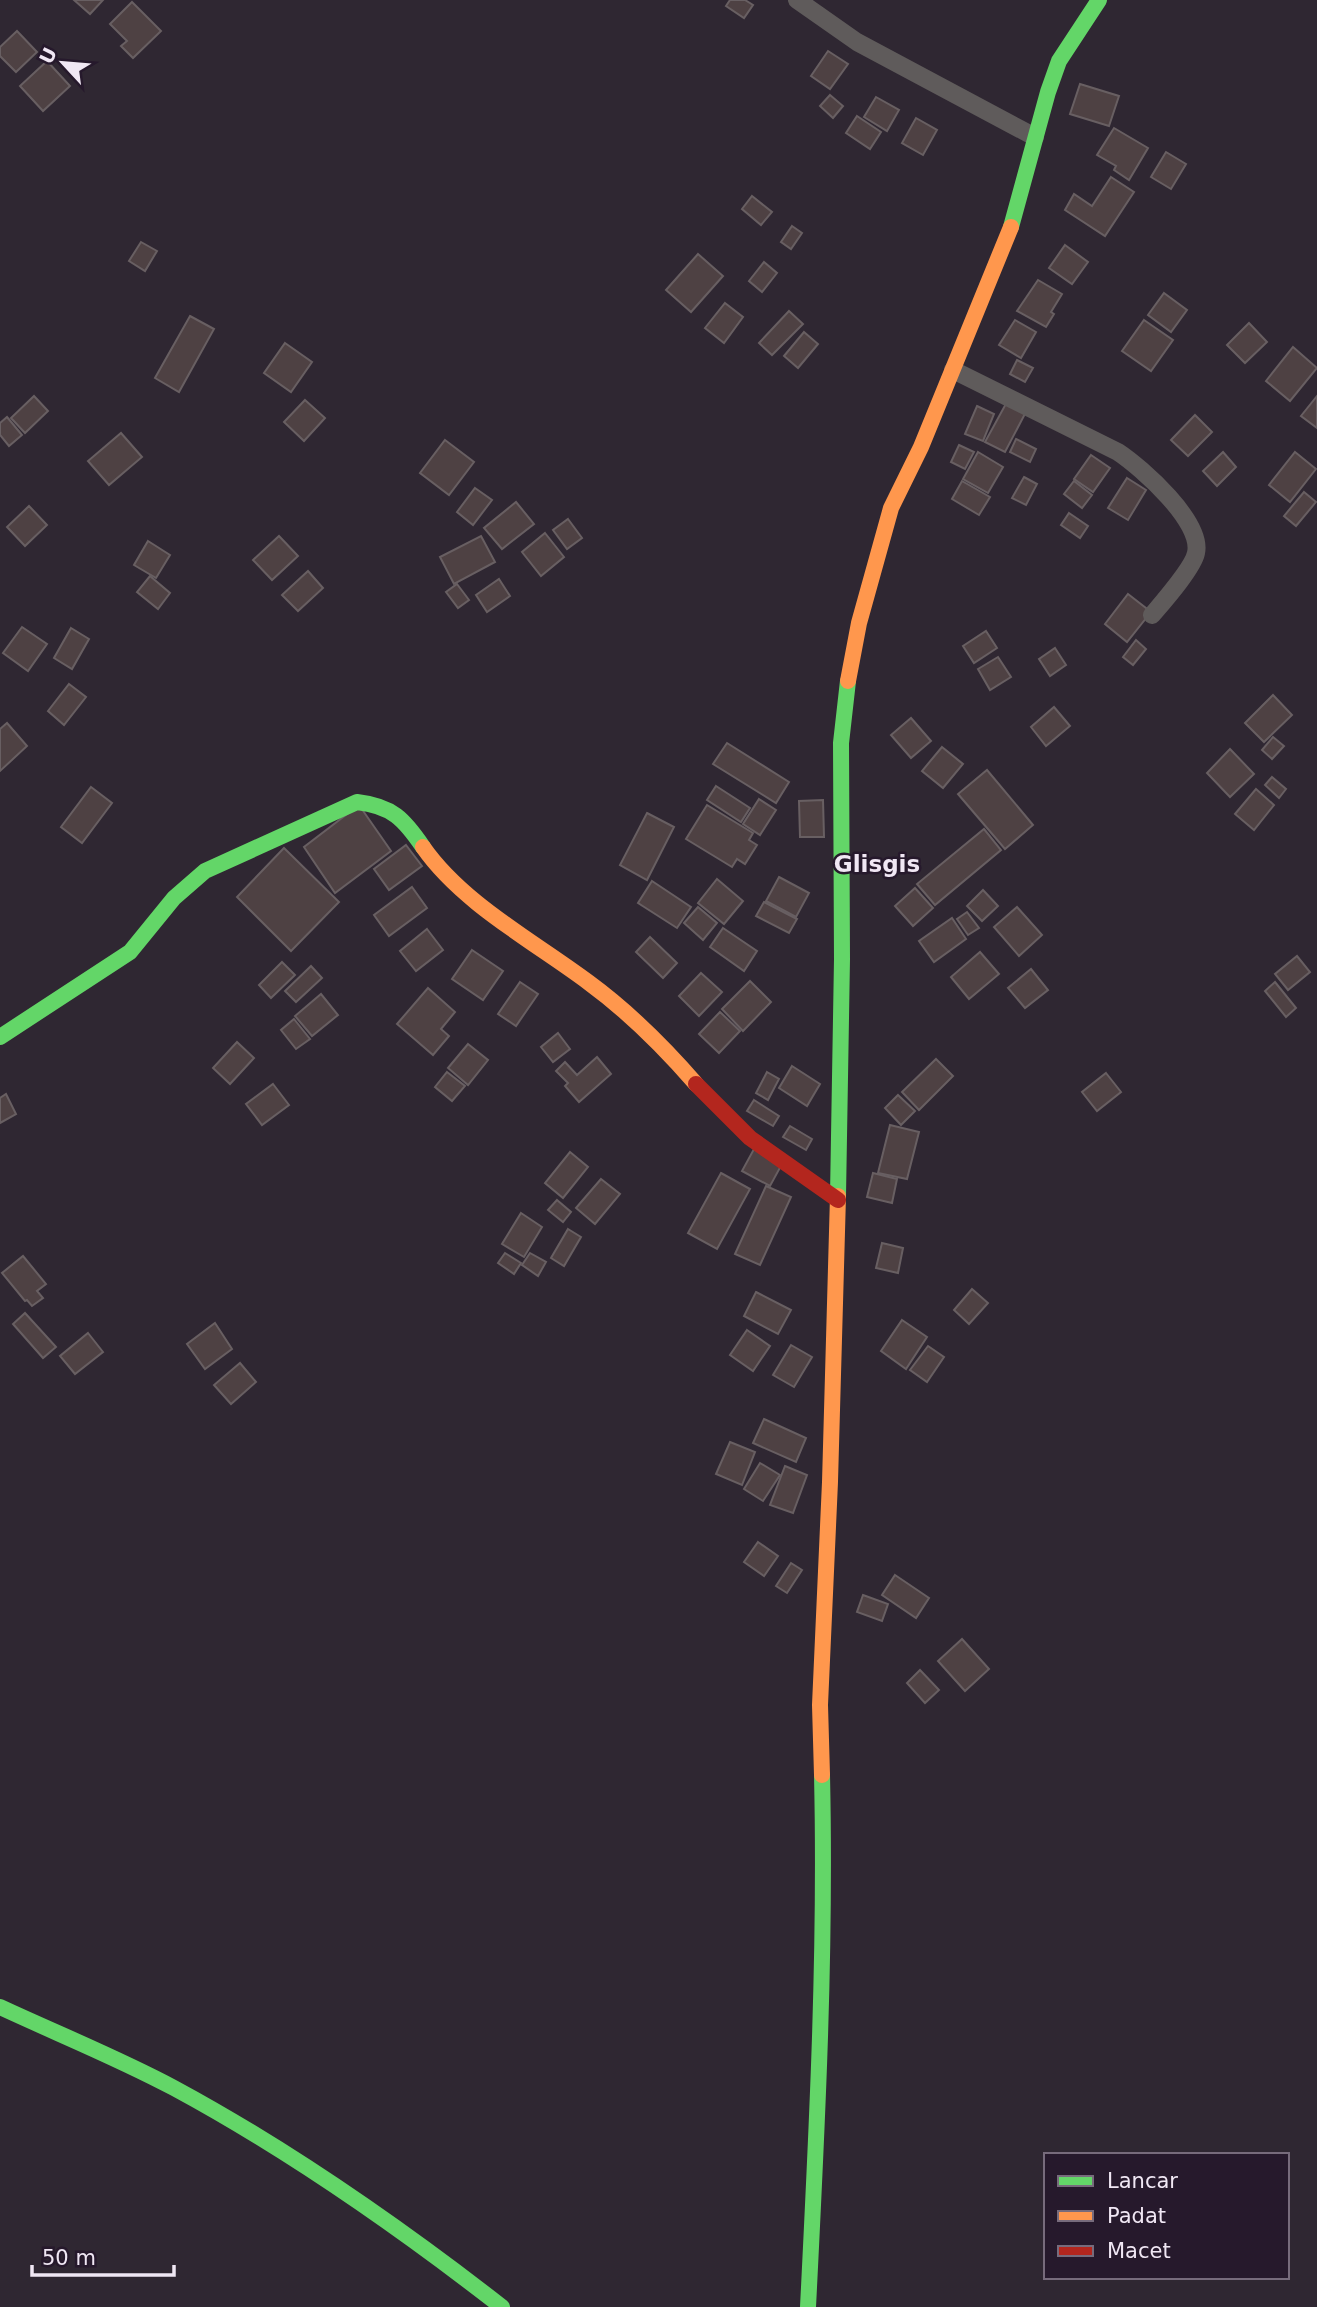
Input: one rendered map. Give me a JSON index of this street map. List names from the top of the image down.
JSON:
{
  "districts": ["Glisgis"],
  "legend": ["Lancar", "Padat", "Macet"],
  "scale_bar": "50 m",
  "north": "top left"
}
